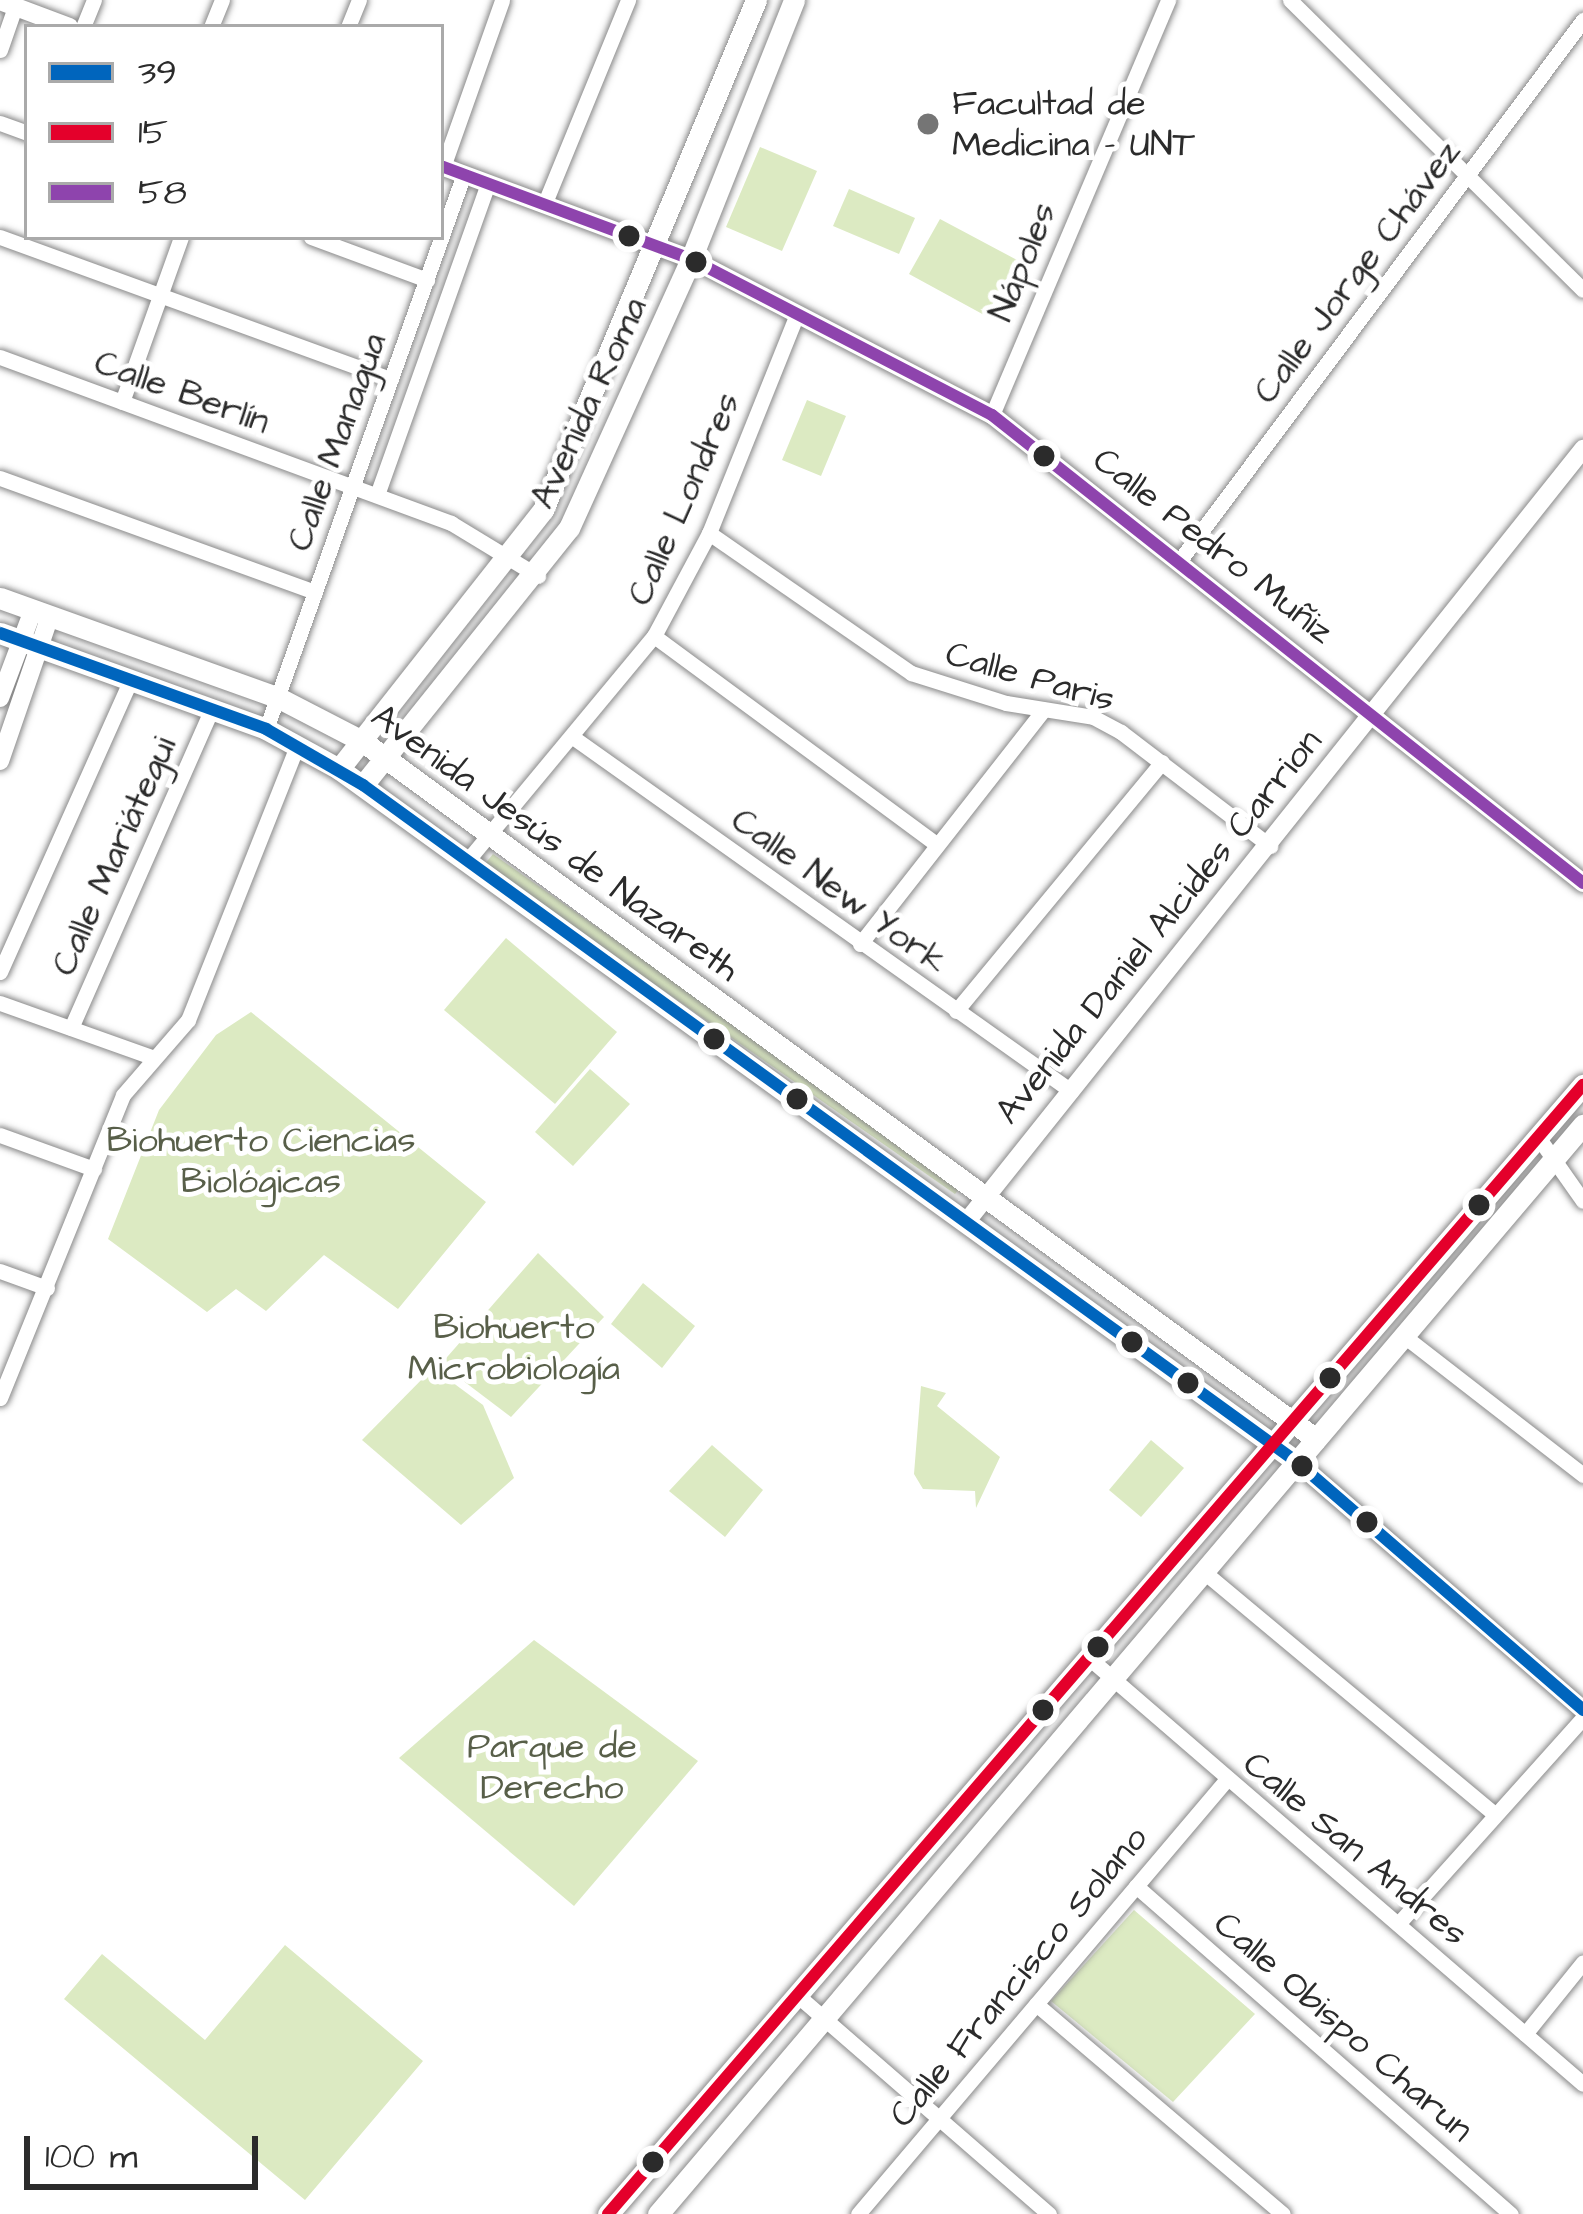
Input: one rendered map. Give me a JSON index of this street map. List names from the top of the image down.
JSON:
{
  "streets": {
    "main road": ["Avenida Roma", "Avenida Jesús de Nazareth"],
    "street": [
      "Nápoles",
      "Calle Jorge Chávez",
      "Calle Berlín",
      "Calle Managua",
      "Calle Londres",
      "Calle Pedro Muñiz",
      "Calle Paris",
      "Calle Mariátegui",
      "Calle New York",
      "Avenida Daniel Alcides Carrion",
      "Calle San Andres",
      "Calle Francisco Solano",
      "Calle Obispo Charun"
    ]
  },
  "crossings": [
    ["Nápoles", "Calle Pedro Muñiz"],
    ["Calle Jorge Chávez", "Calle Pedro Muñiz"],
    ["Calle Berlín", "Avenida Roma"],
    ["Calle Berlín", "Calle Managua"],
    ["Avenida Roma", "Calle Pedro Muñiz"],
    ["Avenida Roma", "Avenida Jesús de Nazareth"],
    ["Calle Managua", "Calle Pedro Muñiz"],
    ["Calle Managua", "Avenida Jesús de Nazareth"],
    ["Calle Londres", "Calle Pedro Muñiz"],
    ["Calle Londres", "Calle Paris"],
    ["Calle Londres", "Avenida Jesús de Nazareth"],
    ["Calle Londres", "Calle New York"],
    ["Calle Pedro Muñiz", "Avenida Daniel Alcides Carrion"],
    ["Calle Paris", "Avenida Daniel Alcides Carrion"],
    ["Avenida Jesús de Nazareth", "Calle Mariátegui"],
    ["Avenida Jesús de Nazareth", "Avenida Daniel Alcides Carrion"],
    ["Calle New York", "Avenida Daniel Alcides Carrion"],
    ["Calle San Andres", "Calle Francisco Solano"],
    ["Calle Francisco Solano", "Calle Obispo Charun"]
  ],
  "parks": ["Biohuerto Ciencias Biológicas", "Biohuerto Microbiología", "Parque de Derecho"],
  "places": ["Facultad de Medicina - UNT"],
  "lines": ["transit line 58", "transit line 39", "transit line 15"],
  "legend": ["39", "15", "58"],
  "scale_bar": "100 m"
}
